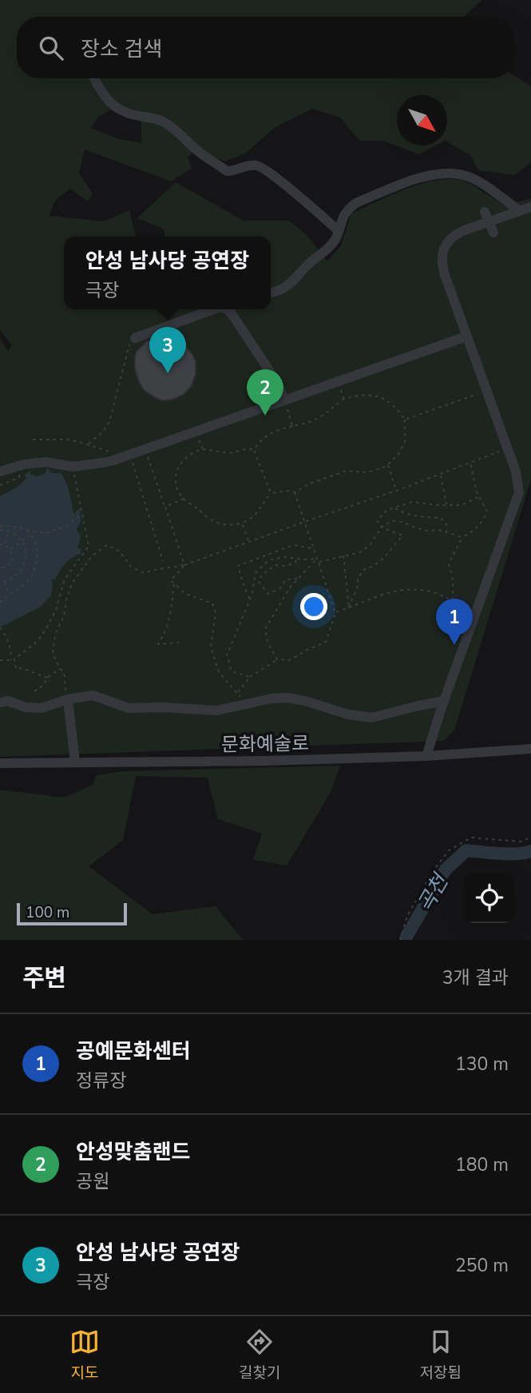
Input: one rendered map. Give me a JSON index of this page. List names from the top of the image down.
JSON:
{
  "streets": {
    "street": ["문화예술로"]
  },
  "water": ["곡천"],
  "scale_bar": "100 m",
  "north": "bottom right",
  "page": {
    "search": "장소 검색",
    "popup": ["안성 남사당 공연장", "극장"],
    "pins": ["3", "2", "1"],
    "scale": "100 m",
    "heading": ["주변", "3개 결과"],
    "list": [
      {
        "mark": "1",
        "name": "공예문화센터",
        "note": "정류장",
        "value": "130 m"
      },
      {
        "mark": "2",
        "name": "안성맞춤랜드",
        "note": "공원",
        "value": "180 m"
      },
      {
        "mark": "3",
        "name": "안성 남사당 공연장",
        "note": "극장",
        "value": "250 m"
      }
    ],
    "nav": ["지도", "길찾기", "저장됨"]
  }
}
